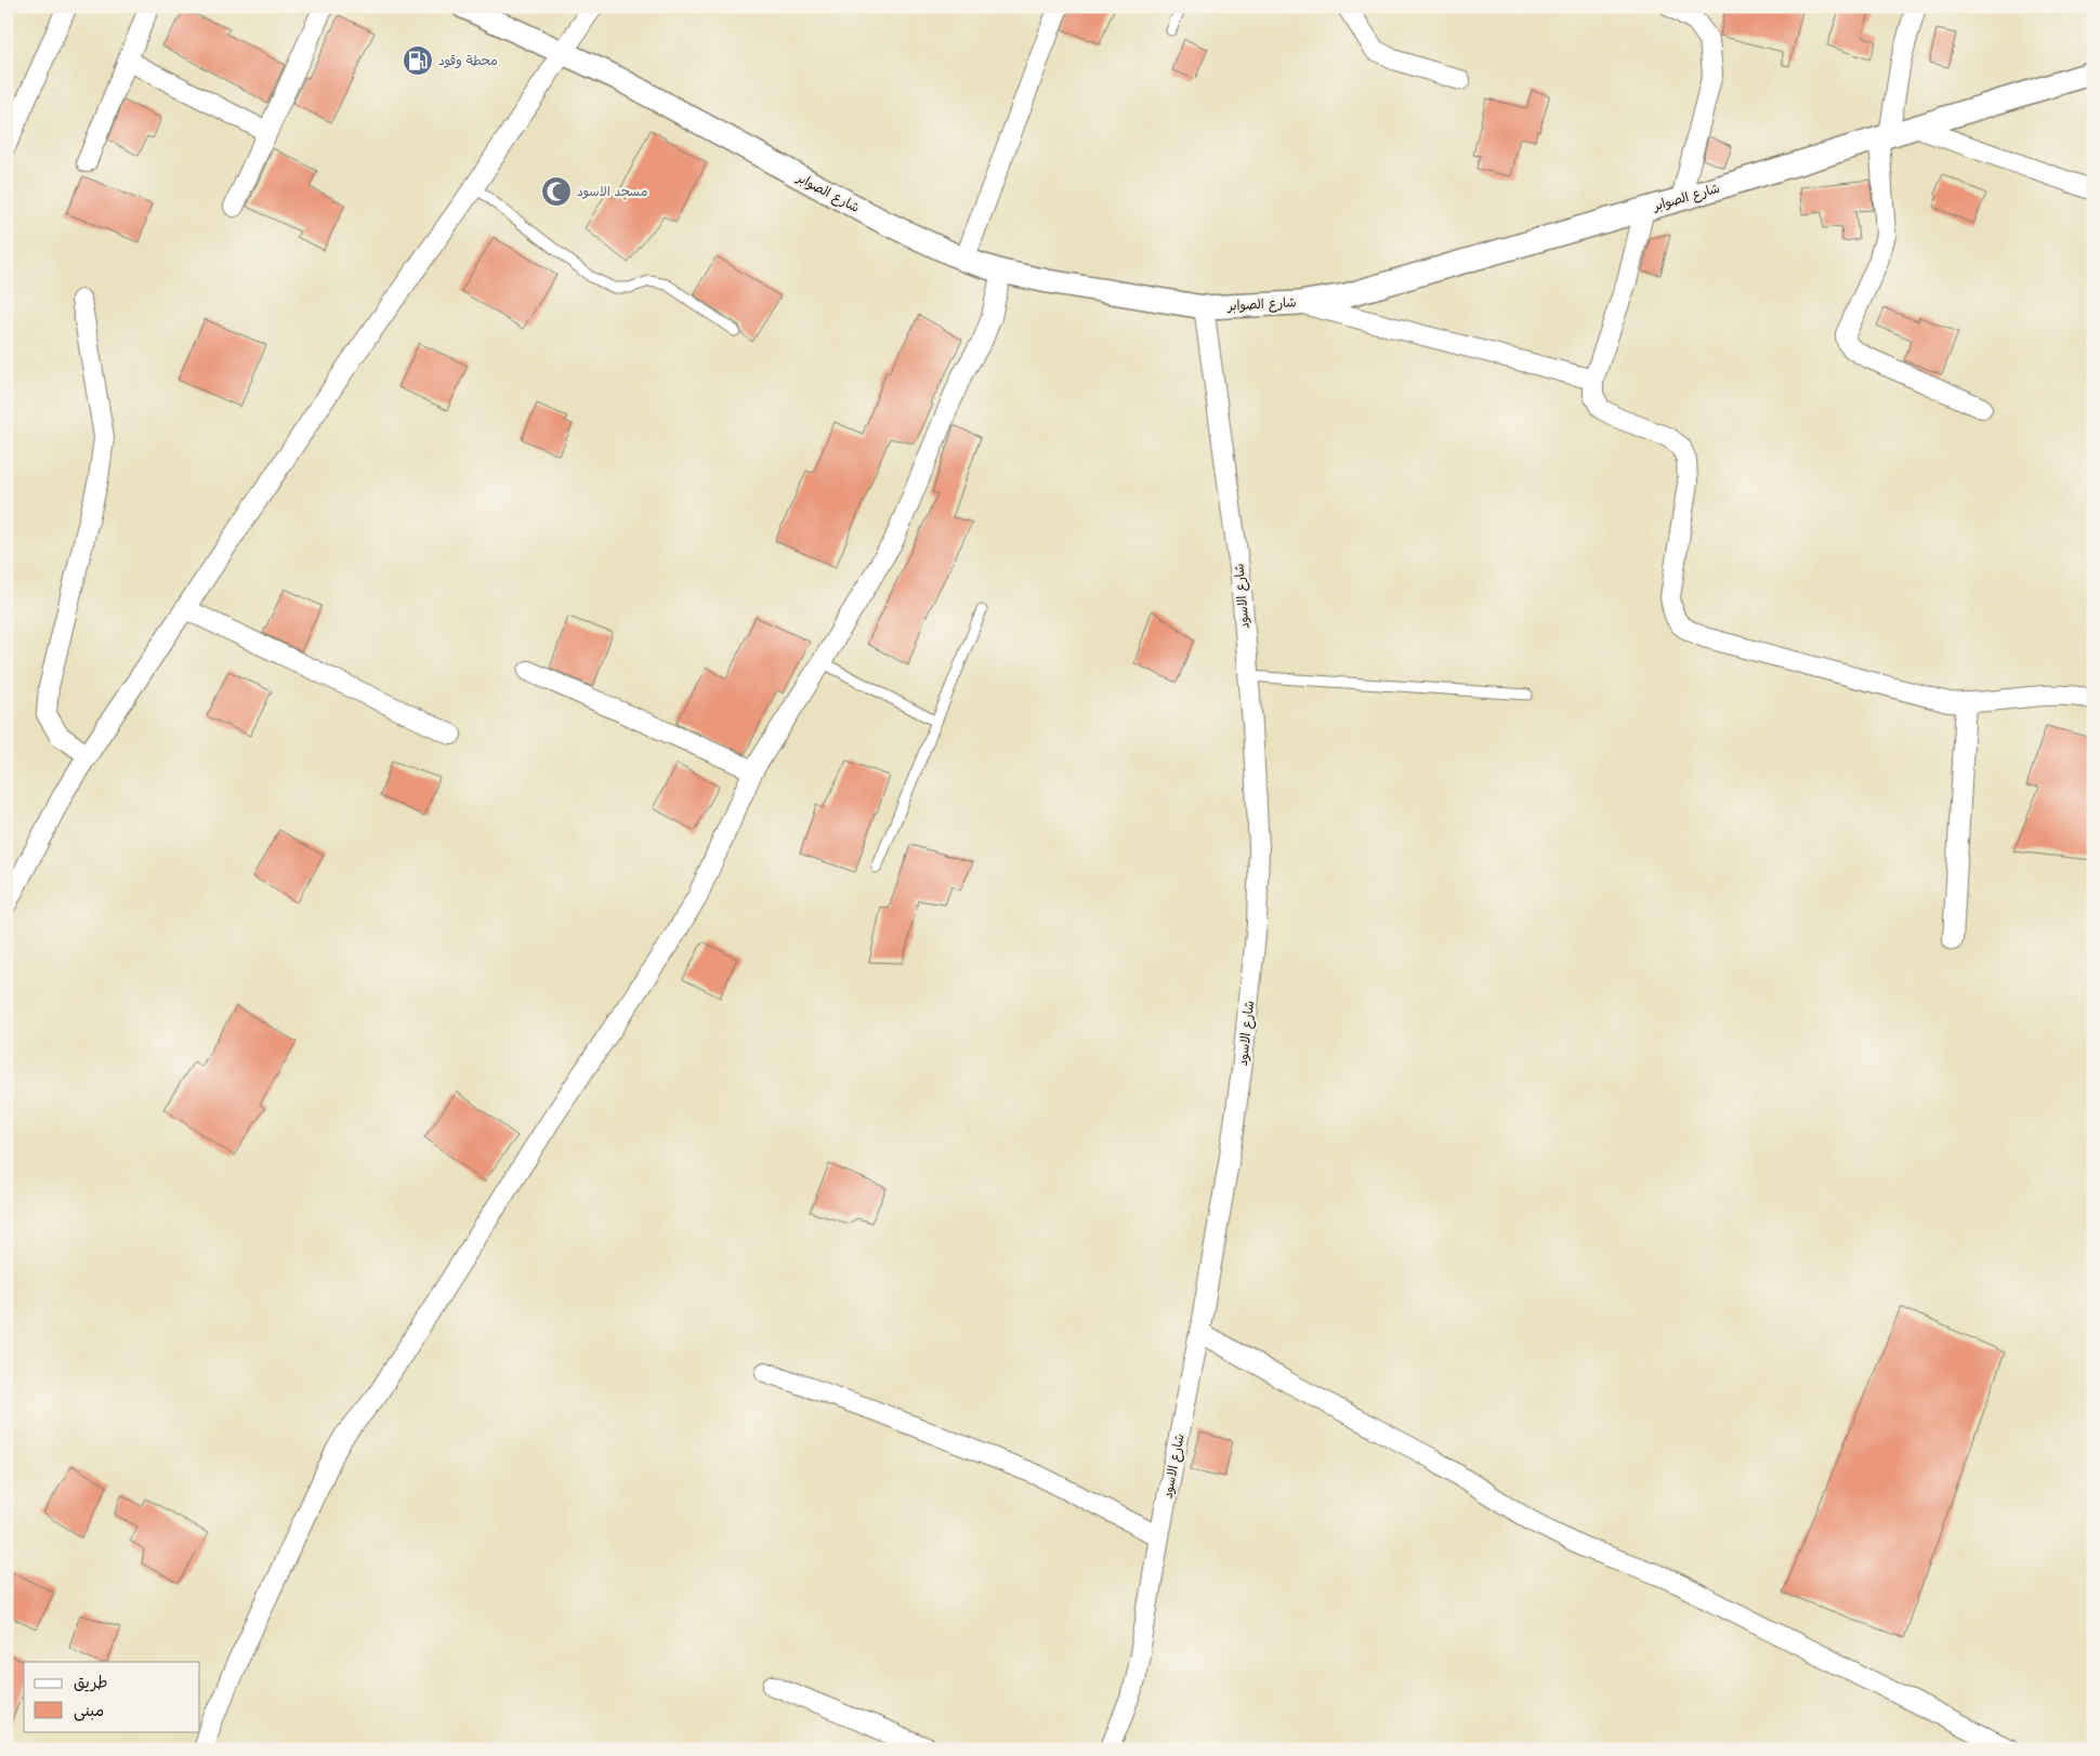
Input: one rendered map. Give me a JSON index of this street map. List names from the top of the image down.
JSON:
{
  "streets": {
    "street": ["شارع الصوابر", "شارع الاسود"]
  },
  "crossings": [
    ["شارع الصوابر", "شارع الاسود"]
  ],
  "places": {
    "fuel station": ["محطة وقود"],
    "mosque": ["مسجد الاسود"]
  },
  "legend": ["طريق", "مبنى"]
}
